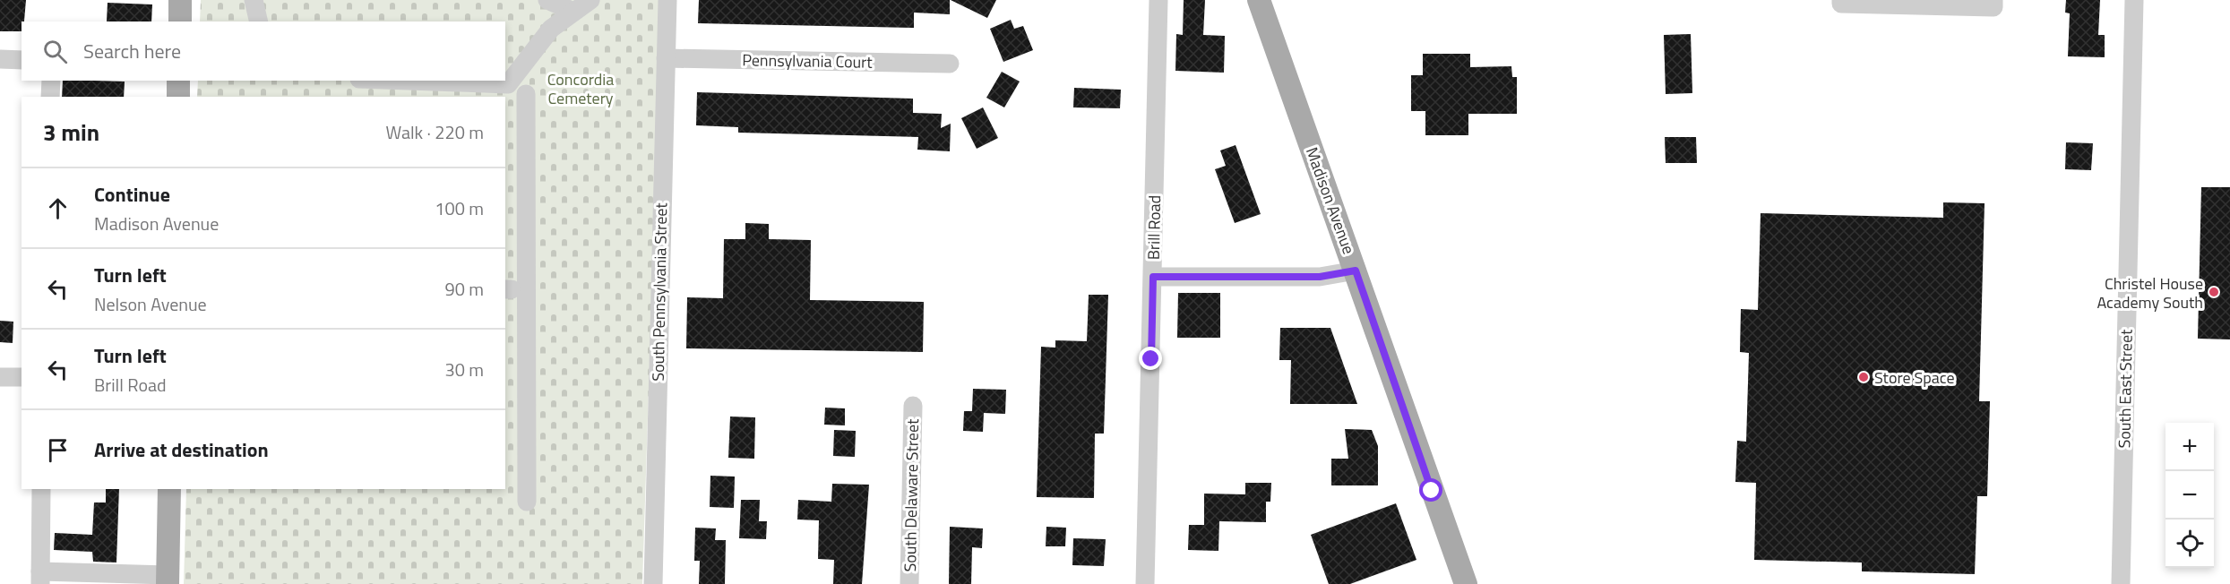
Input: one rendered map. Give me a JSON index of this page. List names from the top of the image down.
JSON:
{
  "streets": {
    "main road": ["Madison Avenue"],
    "street": [
      "Pennsylvania Court",
      "Brill Road",
      "South Pennsylvania Street",
      "South East Street",
      "South Delaware Street"
    ]
  },
  "crossings": [
    ["Pennsylvania Court", "South Pennsylvania Street"]
  ],
  "parks": ["Concordia Cemetery"],
  "places": ["Christel House Academy South", "Store Space"],
  "page": {
    "search": "Search here",
    "heading": ["3 min", "Walk · 220 m"],
    "list": [
      ["Continue", "Madison Avenue", "100 m"],
      ["Turn left", "Nelson Avenue", "90 m"],
      ["Turn left", "Brill Road", "30 m"],
      "Arrive at destination"
    ],
    "map_buttons": ["+", "−"]
  }
}
